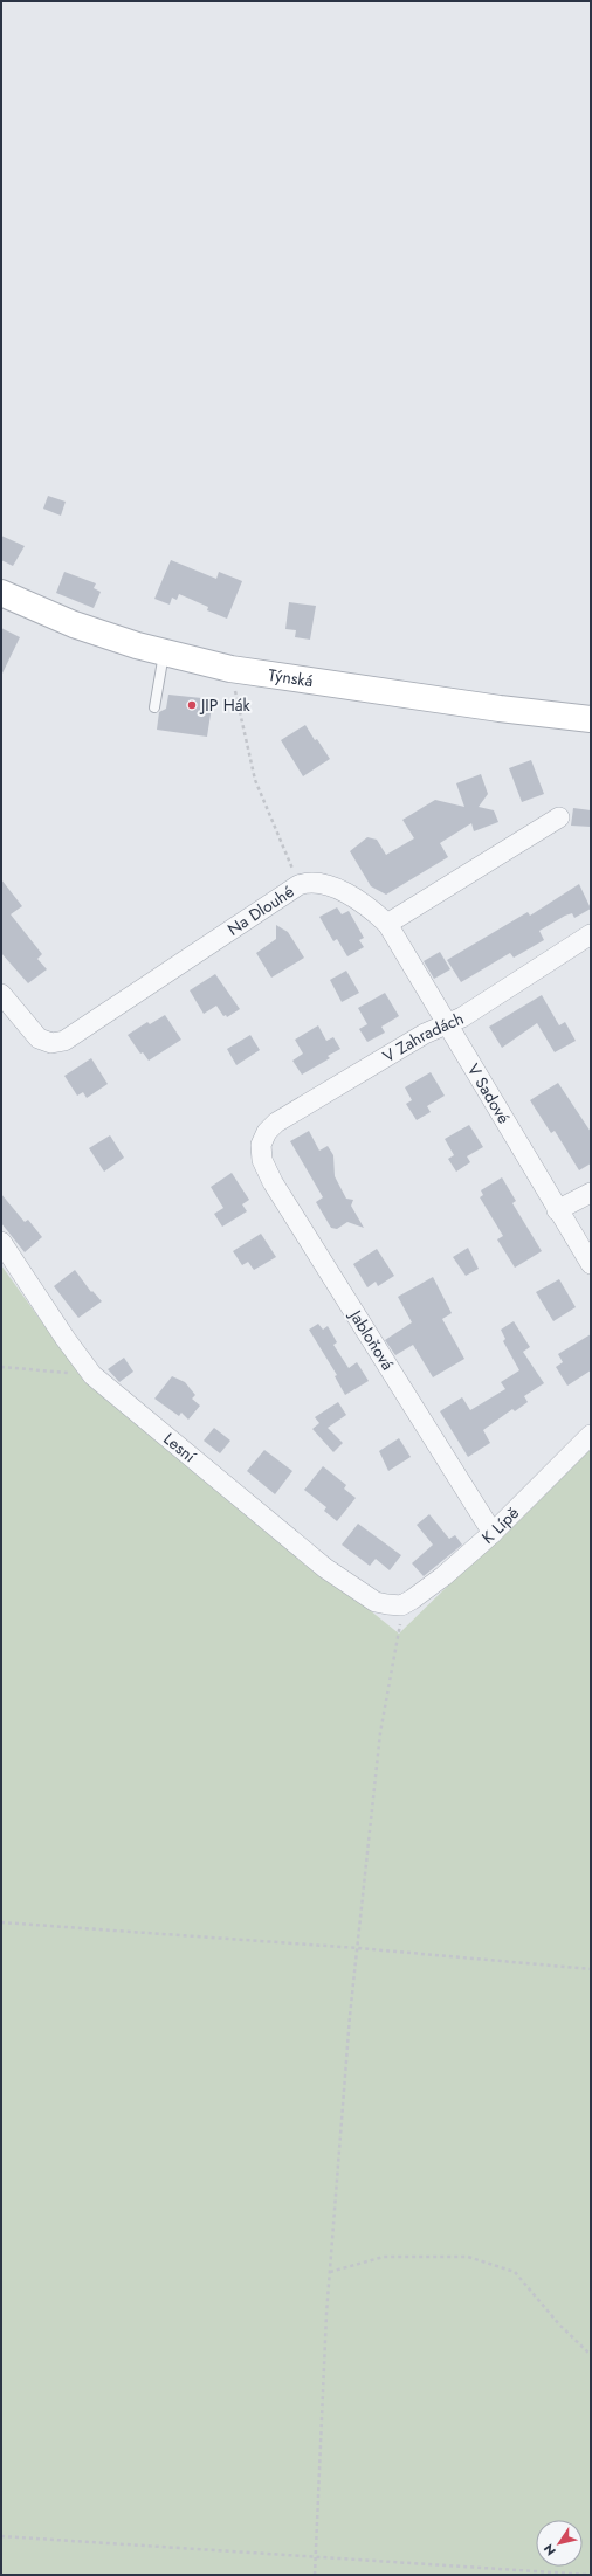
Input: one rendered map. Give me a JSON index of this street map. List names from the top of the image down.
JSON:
{
  "streets": {
    "main road": ["Týnská"],
    "street": [
      "Na Dlouhé",
      "V Zahradách",
      "V Sadové",
      "Jabloňová",
      "Lesní",
      "K Lípě"
    ]
  },
  "crossings": [
    ["Na Dlouhé", "V Sadové"],
    ["V Zahradách", "V Sadové"],
    ["V Zahradách", "Jabloňová"],
    ["Jabloňová", "K Lípě"],
    ["Lesní", "K Lípě"]
  ],
  "places": ["JIP Hák"],
  "north": "bottom left"
}
